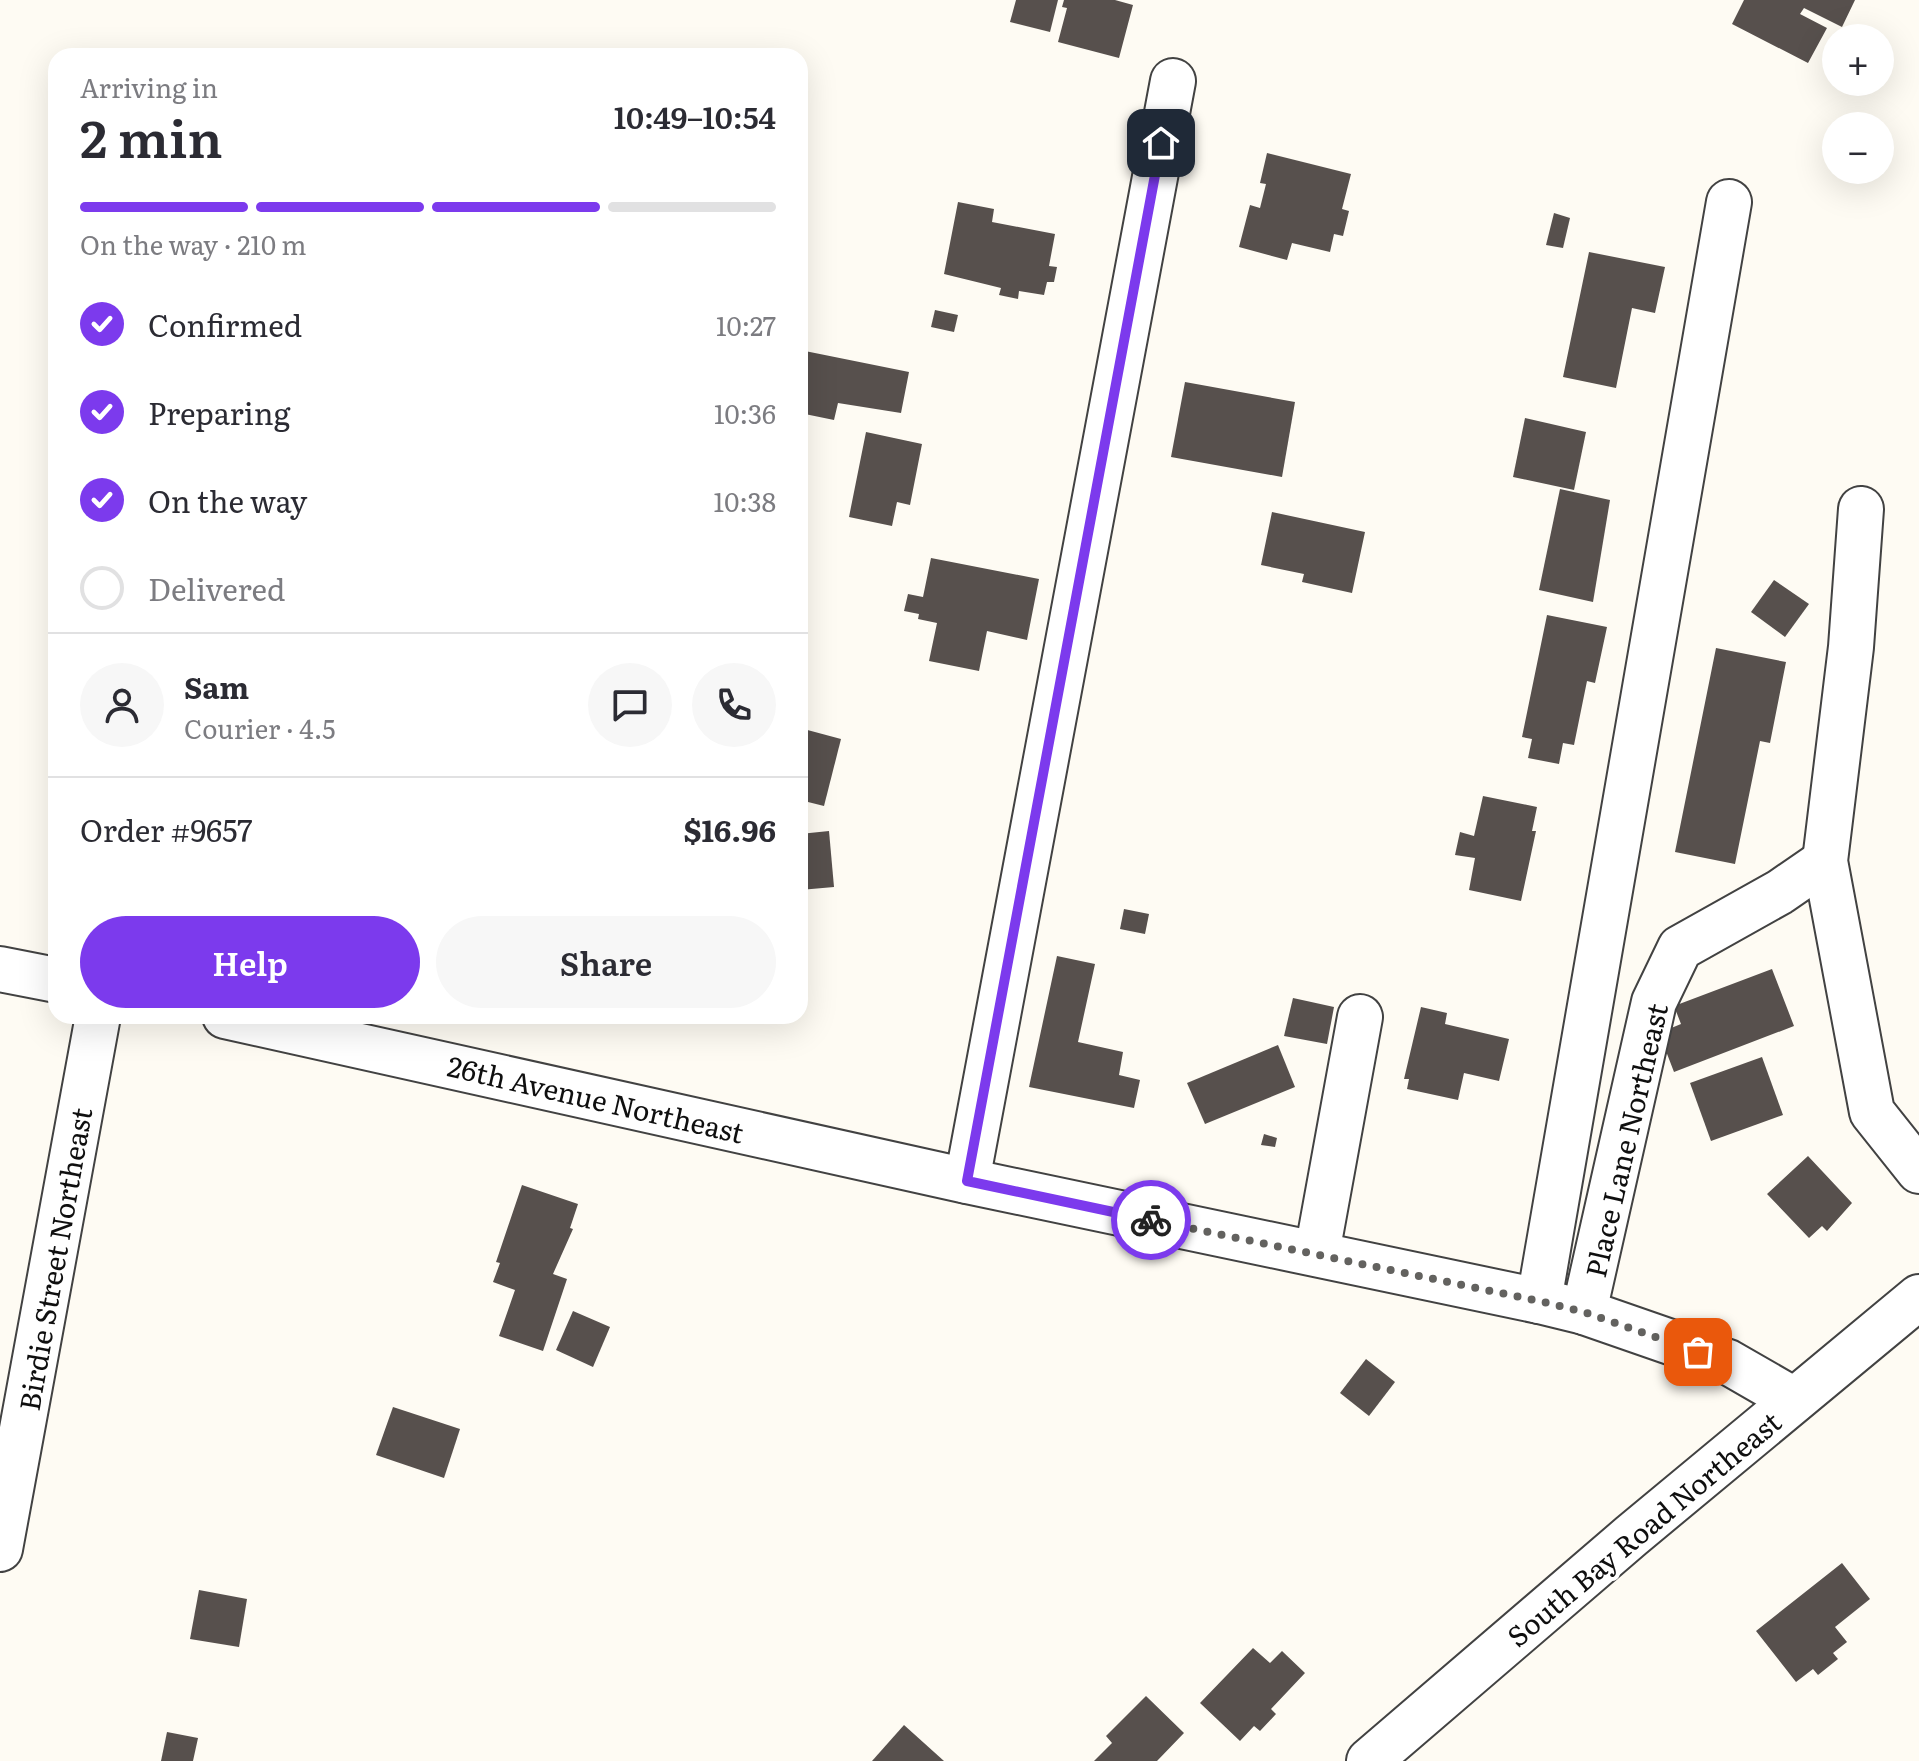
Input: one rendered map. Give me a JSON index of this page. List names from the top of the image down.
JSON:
{
  "streets": {
    "street": [
      "26th Avenue Northeast",
      "Place Lane Northeast",
      "Birdie Street Northeast",
      "South Bay Road Northeast"
    ]
  },
  "crossings": [
    ["26th Avenue Northeast", "Place Lane Northeast"]
  ],
  "page": {
    "map_buttons": ["+", "−"],
    "heading": ["2 min", "Arriving in", "10:49–10:54"],
    "panel": [
      "Sam",
      "Courier · 4.5",
      "Order #9657",
      "$16.96"
    ],
    "bar": "On the way · 210 m",
    "list": [
      ["Confirmed", "10:27"],
      ["Preparing", "10:36"],
      ["On the way", "10:38"],
      "Delivered"
    ],
    "buttons": ["Help", "Share"]
  }
}
